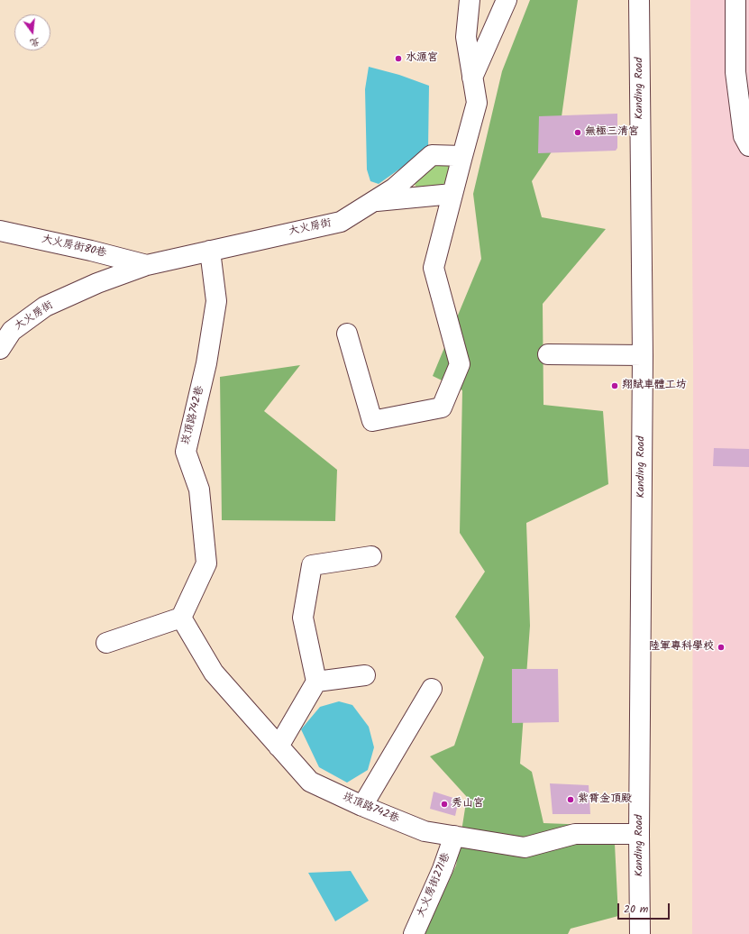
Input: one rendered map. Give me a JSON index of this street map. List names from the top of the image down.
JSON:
{
  "streets": {
    "street": [
      "Kanding Road",
      "大火房街",
      "大火房街80巷",
      "崁頂路742巷",
      "大火房街271巷"
    ]
  },
  "crossings": [
    ["Kanding Road", "崁頂路742巷"],
    ["大火房街", "大火房街80巷"],
    ["大火房街", "崁頂路742巷"],
    ["崁頂路742巷", "大火房街271巷"]
  ],
  "places": [
    "水源宮",
    "無極三清宮",
    "翔賦車體工坊",
    "陸軍專科學校",
    "紫霄金頂殿",
    "秀山宮"
  ],
  "scale_bar": "20 m",
  "north": "bottom"
}
